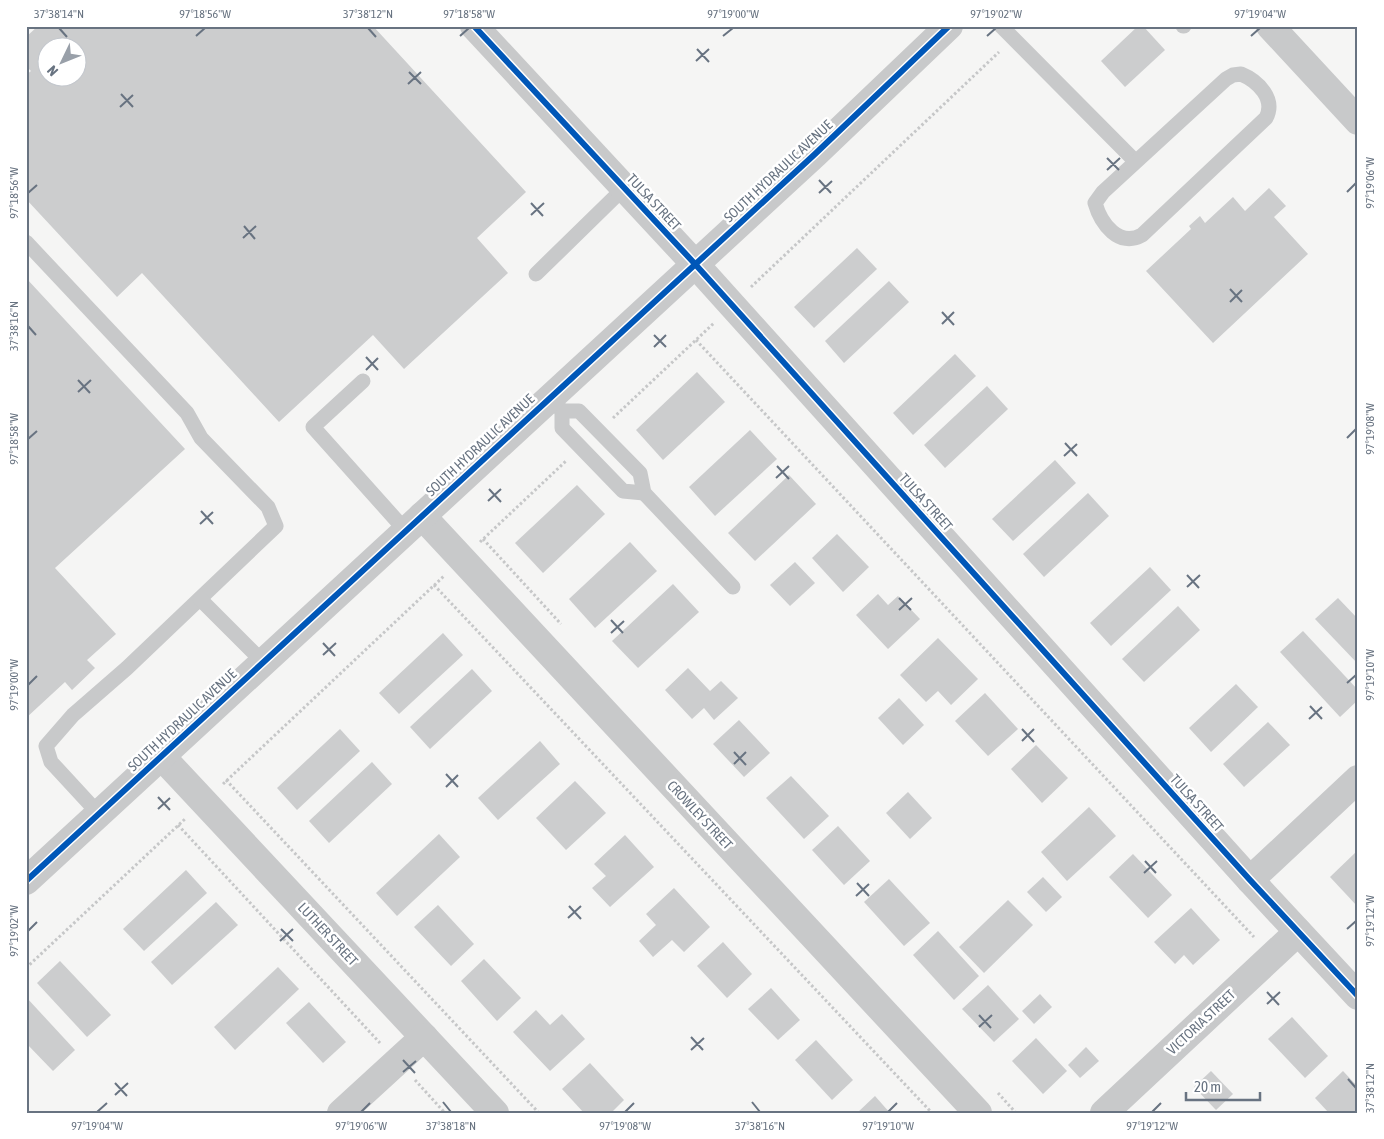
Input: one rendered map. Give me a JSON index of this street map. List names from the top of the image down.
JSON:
{
  "streets": {
    "street": [
      "SOUTH HYDRAULIC AVENUE",
      "TULSA STREET",
      "CROWLEY STREET",
      "LUTHER STREET",
      "VICTORIA STREET"
    ]
  },
  "crossings": [
    ["SOUTH HYDRAULIC AVENUE", "TULSA STREET"],
    ["SOUTH HYDRAULIC AVENUE", "CROWLEY STREET"],
    ["SOUTH HYDRAULIC AVENUE", "LUTHER STREET"],
    ["TULSA STREET", "VICTORIA STREET"]
  ],
  "scale_bar": "20 m",
  "north": "bottom left",
  "coordinates": [
    "37°38'14\"N",
    "97°18'56\"W",
    "37°38'12\"N",
    "97°18'58\"W",
    "97°19'00\"W",
    "97°19'02\"W",
    "97°19'04\"W",
    "97°19'06\"W",
    "37°38'16\"N",
    "97°19'08\"W",
    "97°19'10\"W",
    "97°19'12\"W",
    "37°38'18\"N"
  ]
}
